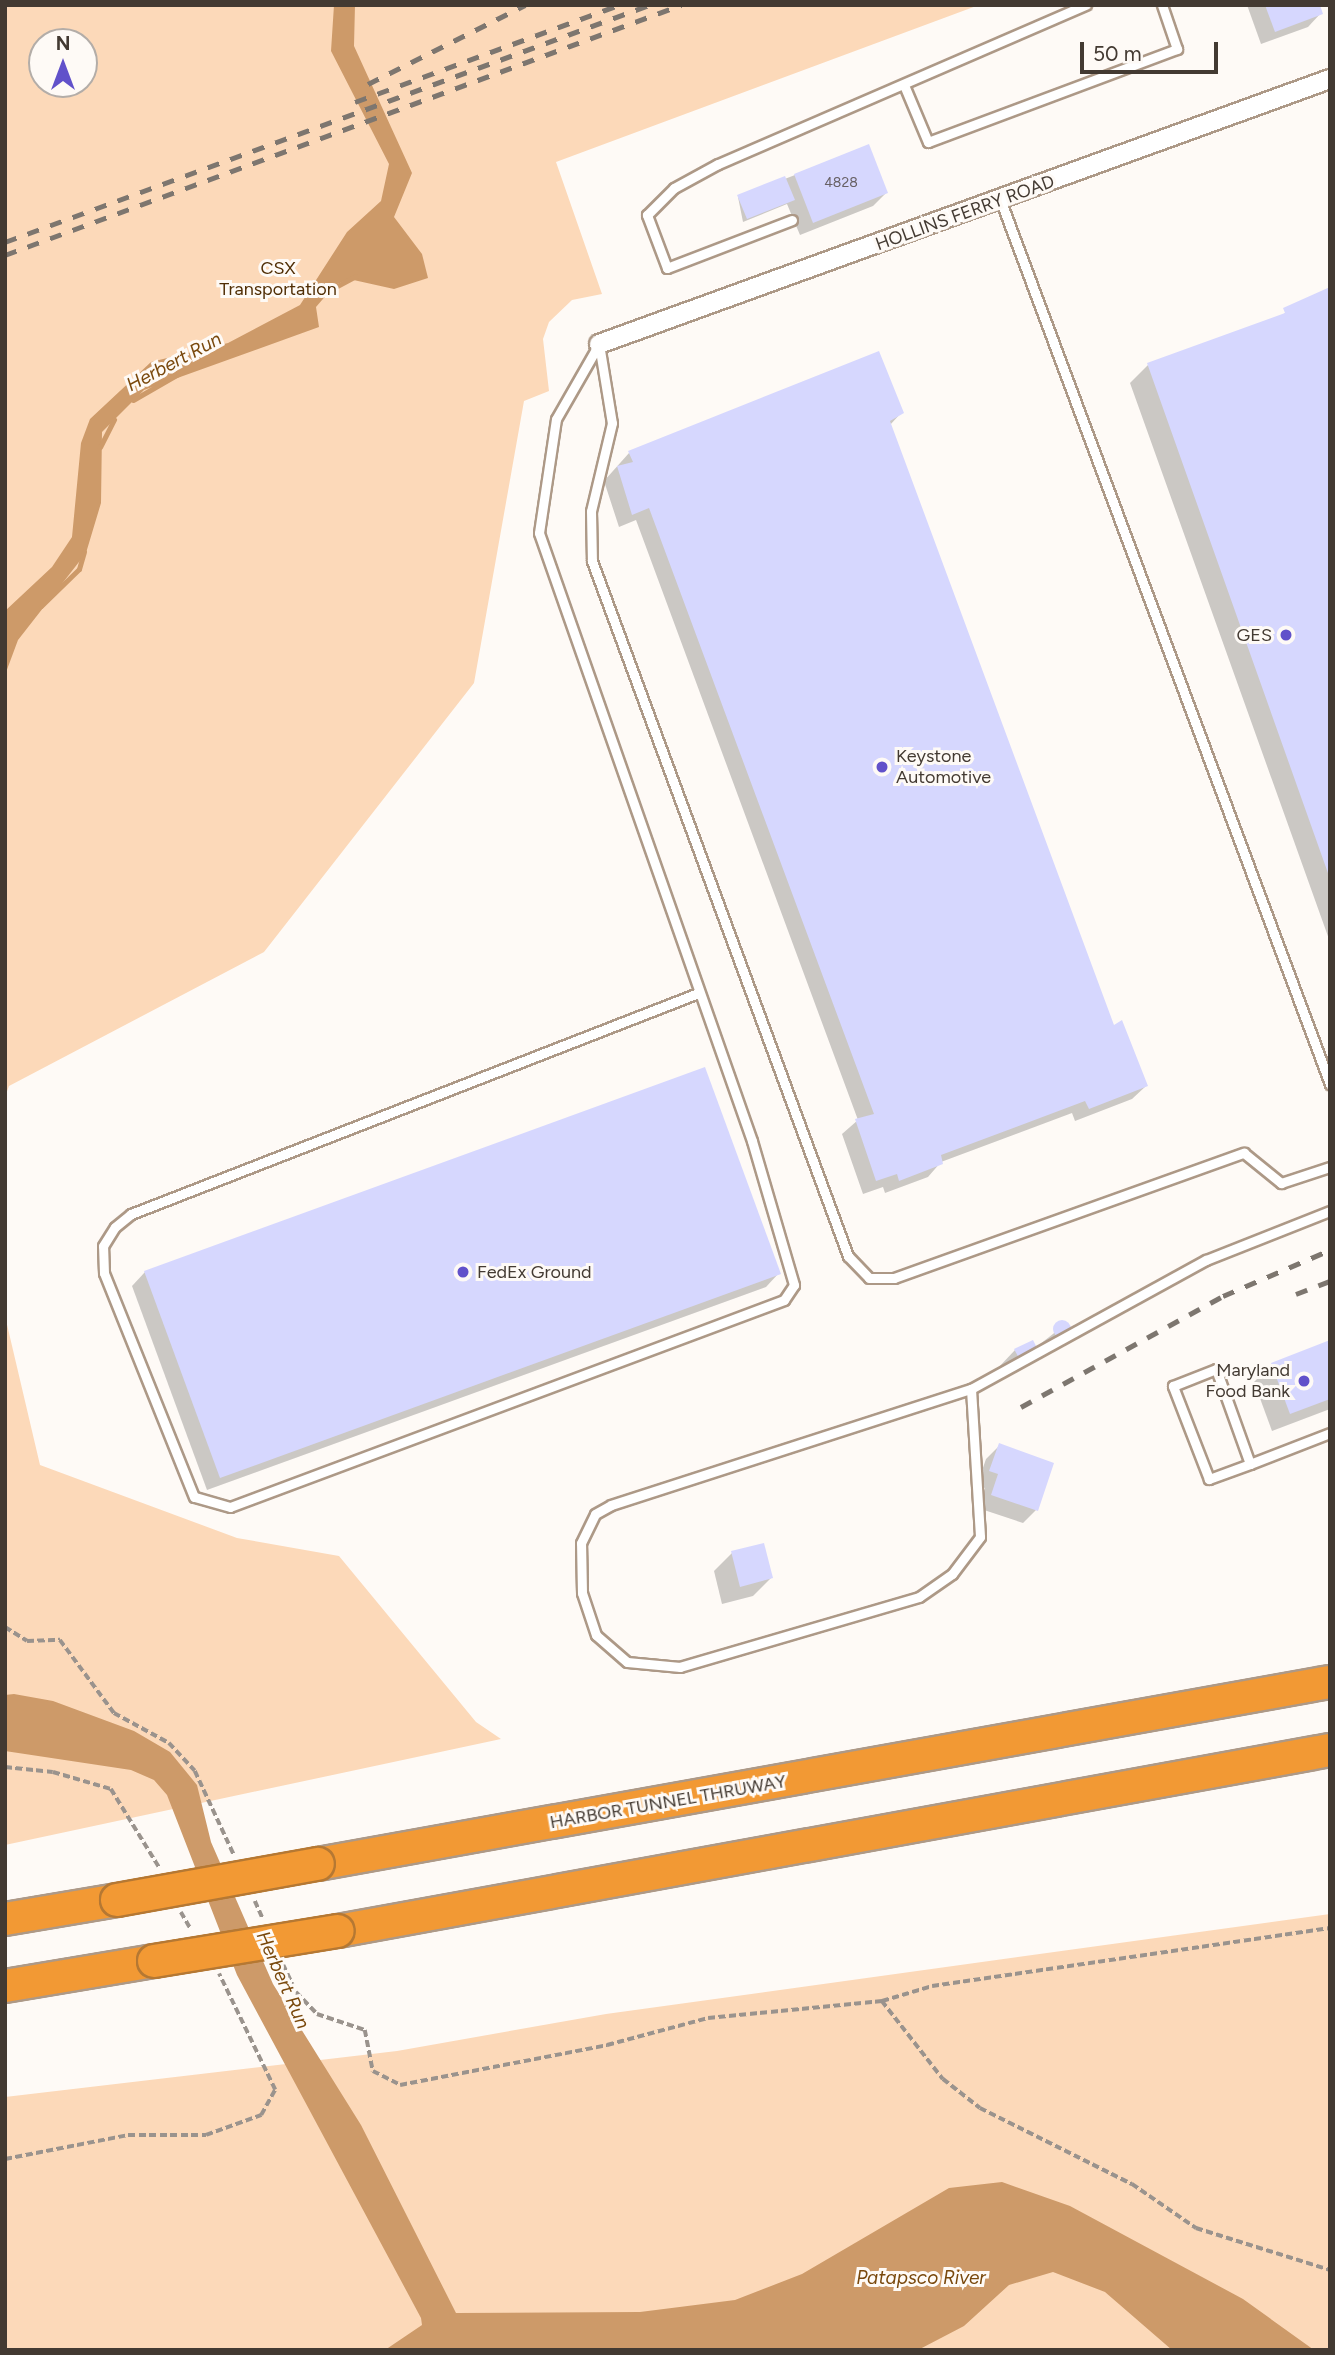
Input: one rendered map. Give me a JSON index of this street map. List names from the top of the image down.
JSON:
{
  "streets": {
    "highway": ["HARBOR TUNNEL THRUWAY"],
    "street": ["HOLLINS FERRY ROAD"]
  },
  "water": ["Herbert Run", "Patapsco River"],
  "parks": ["CSX Transportation"],
  "places": [
    "GES",
    "Keystone Automotive",
    "FedEx Ground",
    "Maryland Food Bank"
  ],
  "house_numbers": ["4828"],
  "scale_bar": "50 m",
  "north": "top"
}
